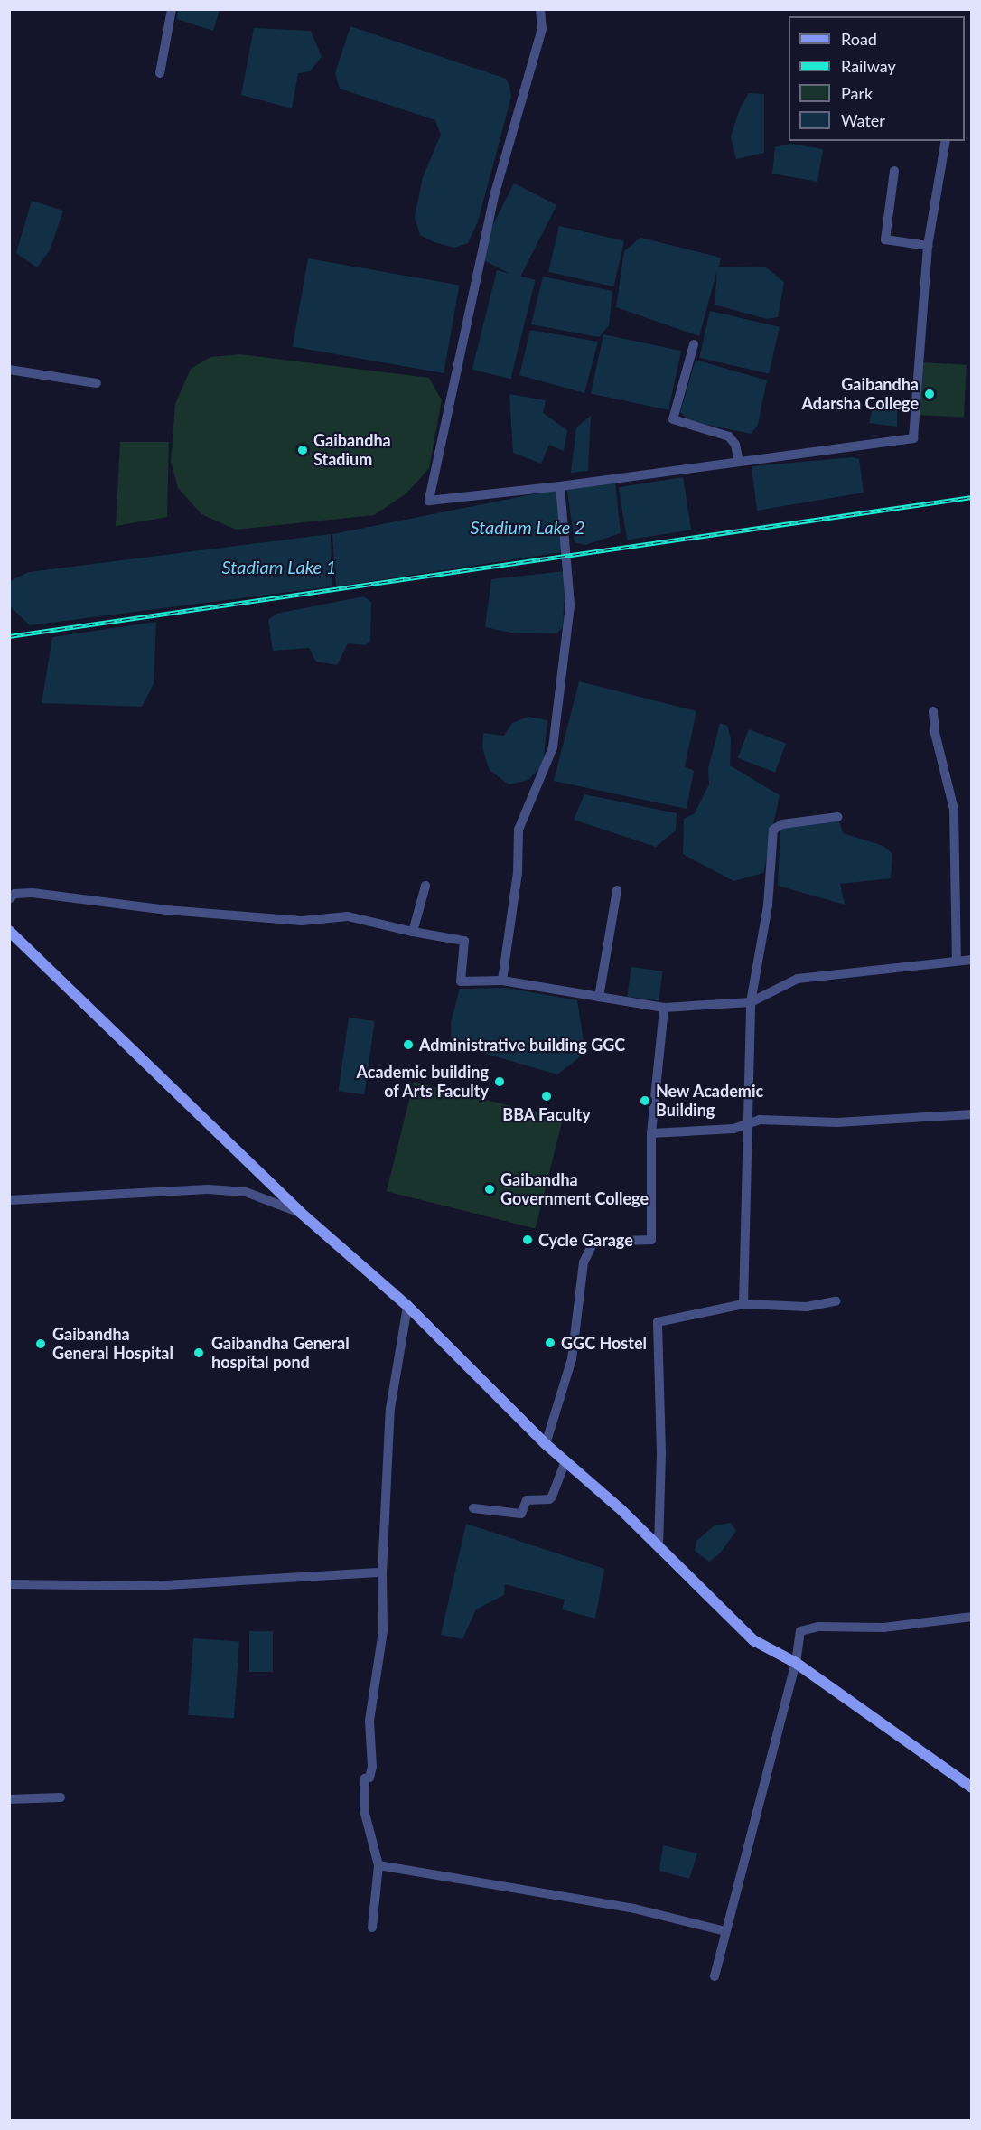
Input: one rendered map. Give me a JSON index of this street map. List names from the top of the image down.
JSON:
{
  "water": ["Stadium Lake 2", "Stadiam Lake 1"],
  "places": [
    "Gaibandha Adarsha College",
    "Gaibandha Stadium",
    "Administrative building GGC",
    "Academic building of Arts Faculty",
    "BBA Faculty",
    "New Academic Building",
    "Gaibandha Government College",
    "Cycle Garage",
    "GGC Hostel",
    "Gaibandha General Hospital",
    "Gaibandha General hospital pond"
  ],
  "legend": [
    "Road",
    "Railway",
    "Park",
    "Water"
  ]
}
